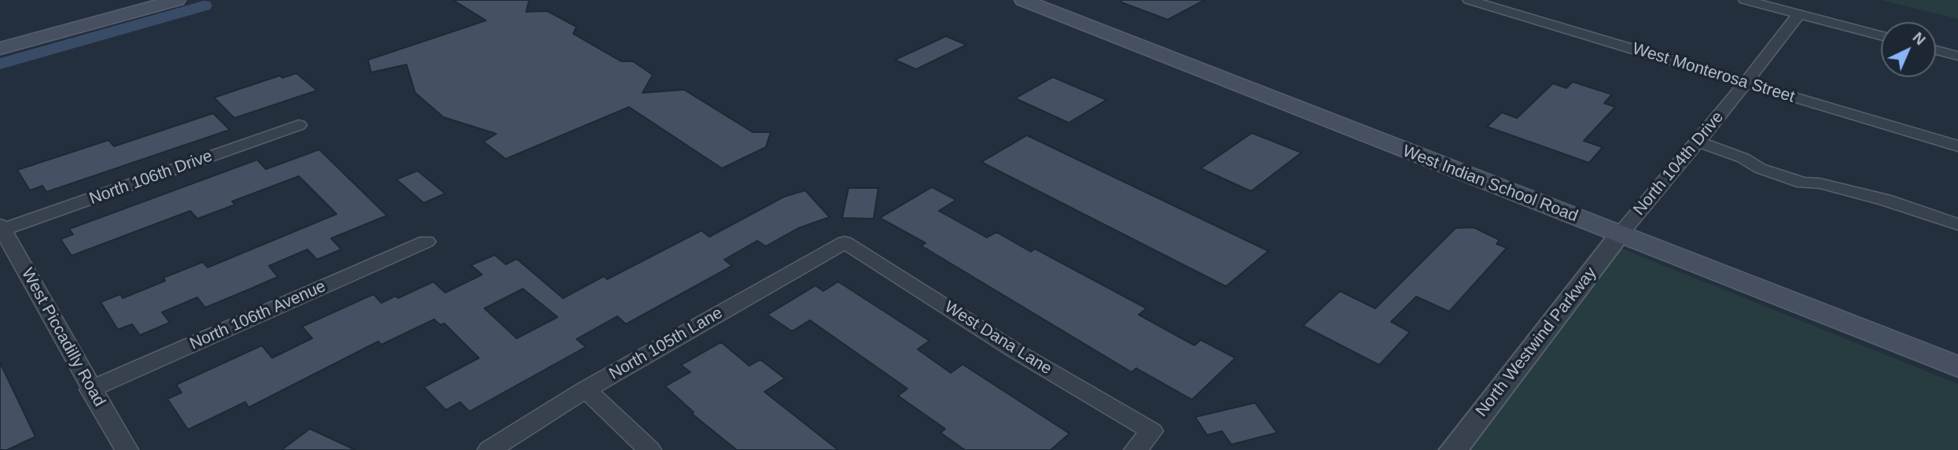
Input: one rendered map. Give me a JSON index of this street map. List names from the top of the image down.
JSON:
{
  "streets": {
    "main road": ["West Indian School Road"],
    "street": [
      "West Monterosa Street",
      "North 104th Drive",
      "North 106th Drive",
      "North 106th Avenue",
      "West Piccadilly Road",
      "West Dana Lane",
      "North Westwind Parkway",
      "North 105th Lane"
    ]
  },
  "crossings": [
    ["West Monterosa Street", "North 104th Drive"],
    ["North 104th Drive", "West Indian School Road"],
    ["North 104th Drive", "North Westwind Parkway"],
    ["North 106th Drive", "West Piccadilly Road"],
    ["West Indian School Road", "North Westwind Parkway"],
    ["North 106th Avenue", "West Piccadilly Road"],
    ["West Dana Lane", "North 105th Lane"]
  ],
  "north": "top right"
}
